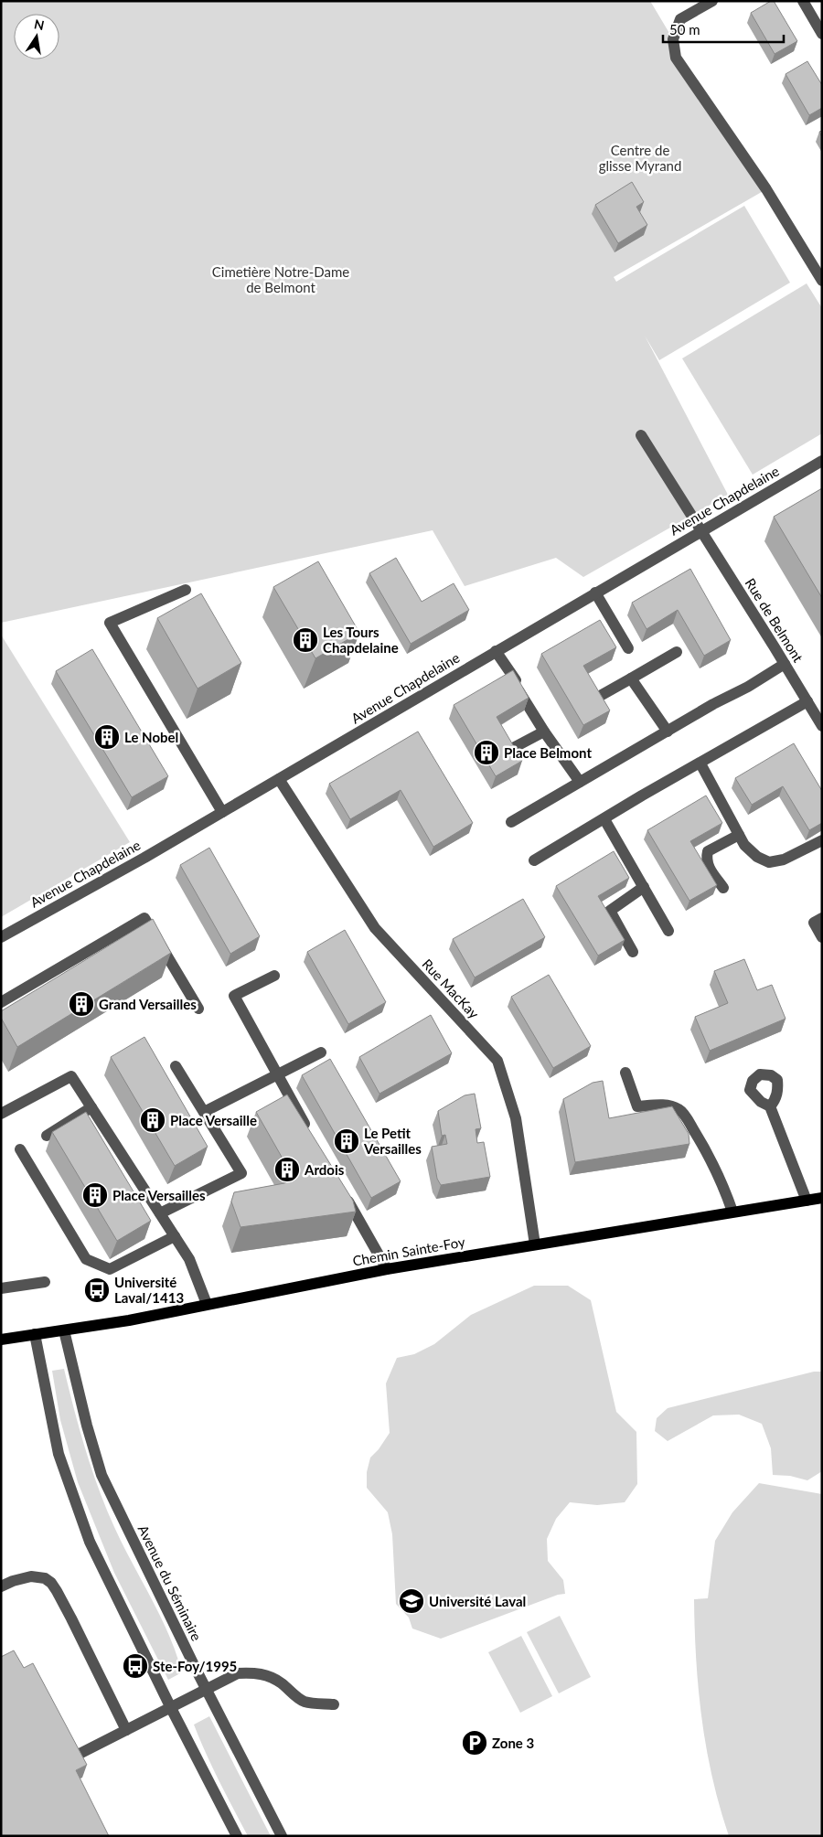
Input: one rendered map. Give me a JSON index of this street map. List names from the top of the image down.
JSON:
{
  "streets": {
    "main road": ["Chemin Sainte-Foy"],
    "street": [
      "Avenue Chapdelaine",
      "Rue de Belmont",
      "Rue MacKay",
      "Avenue du Séminaire"
    ]
  },
  "crossings": [
    ["Avenue Chapdelaine", "Rue de Belmont"],
    ["Avenue Chapdelaine", "Rue MacKay"],
    ["Rue MacKay", "Chemin Sainte-Foy"],
    ["Chemin Sainte-Foy", "Avenue du Séminaire"]
  ],
  "parks": ["Centre de glisse Myrand", "Cimetière Notre-Dame de Belmont"],
  "places": {
    "building": [
      "Les Tours Chapdelaine",
      "Le Nobel",
      "Place Belmont",
      "Grand Versailles",
      "Place Versaille",
      "Le Petit Versailles",
      "Ardois",
      "Place Versailles"
    ],
    "bus stop": ["Université Laval/1413", "Ste-Foy/1995"],
    "school or university": ["Université Laval"],
    "parking": ["Zone 3"]
  },
  "scale_bar": "50 m",
  "north": "top"
}
